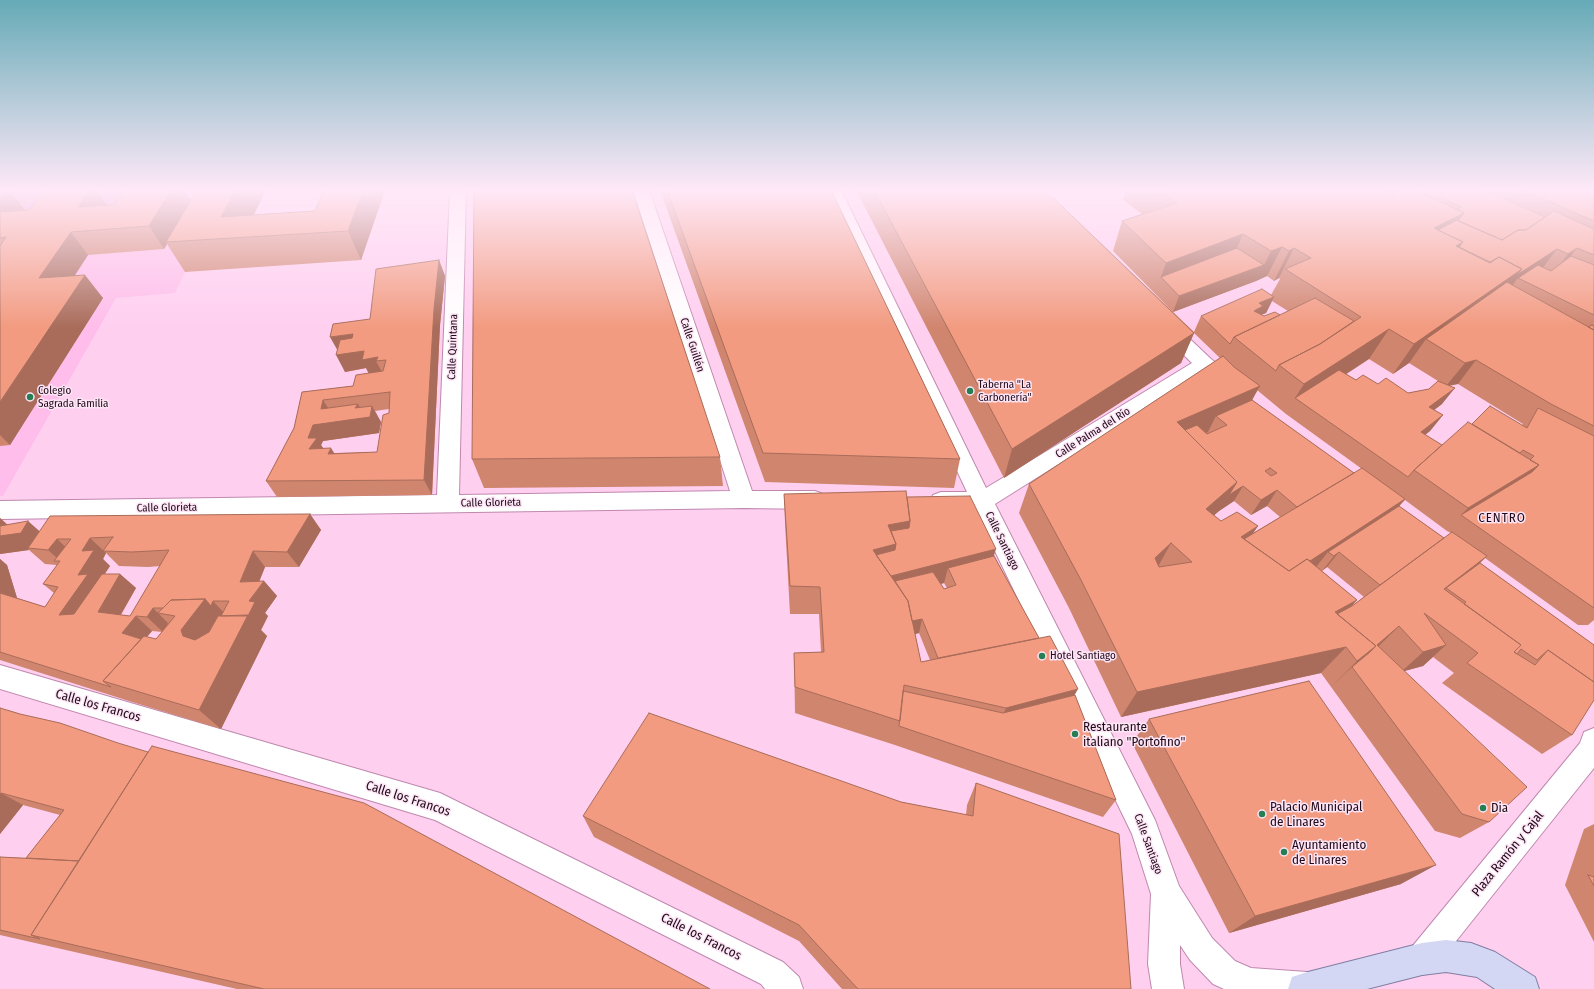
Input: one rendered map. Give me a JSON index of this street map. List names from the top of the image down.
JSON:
{
  "streets": {
    "street": [
      "Calle Guillén",
      "Calle Quintana",
      "Calle Palma del Río",
      "Calle Glorieta",
      "Calle Santiago",
      "Calle los Francos",
      "Plaza Ramón y Cajal"
    ]
  },
  "crossings": [
    ["Calle Guillén", "Calle Glorieta"],
    ["Calle Quintana", "Calle Glorieta"],
    ["Calle Palma del Río", "Calle Santiago"]
  ],
  "districts": ["CENTRO"],
  "places": [
    "Taberna \"La Carbonería\"",
    "Colegio Sagrada Familia",
    "Hotel Santiago",
    "Restaurante italiano \"Portofino\"",
    "Dia",
    "Palacio Municipal de Linares",
    "Ayuntamiento de Linares"
  ]
}
